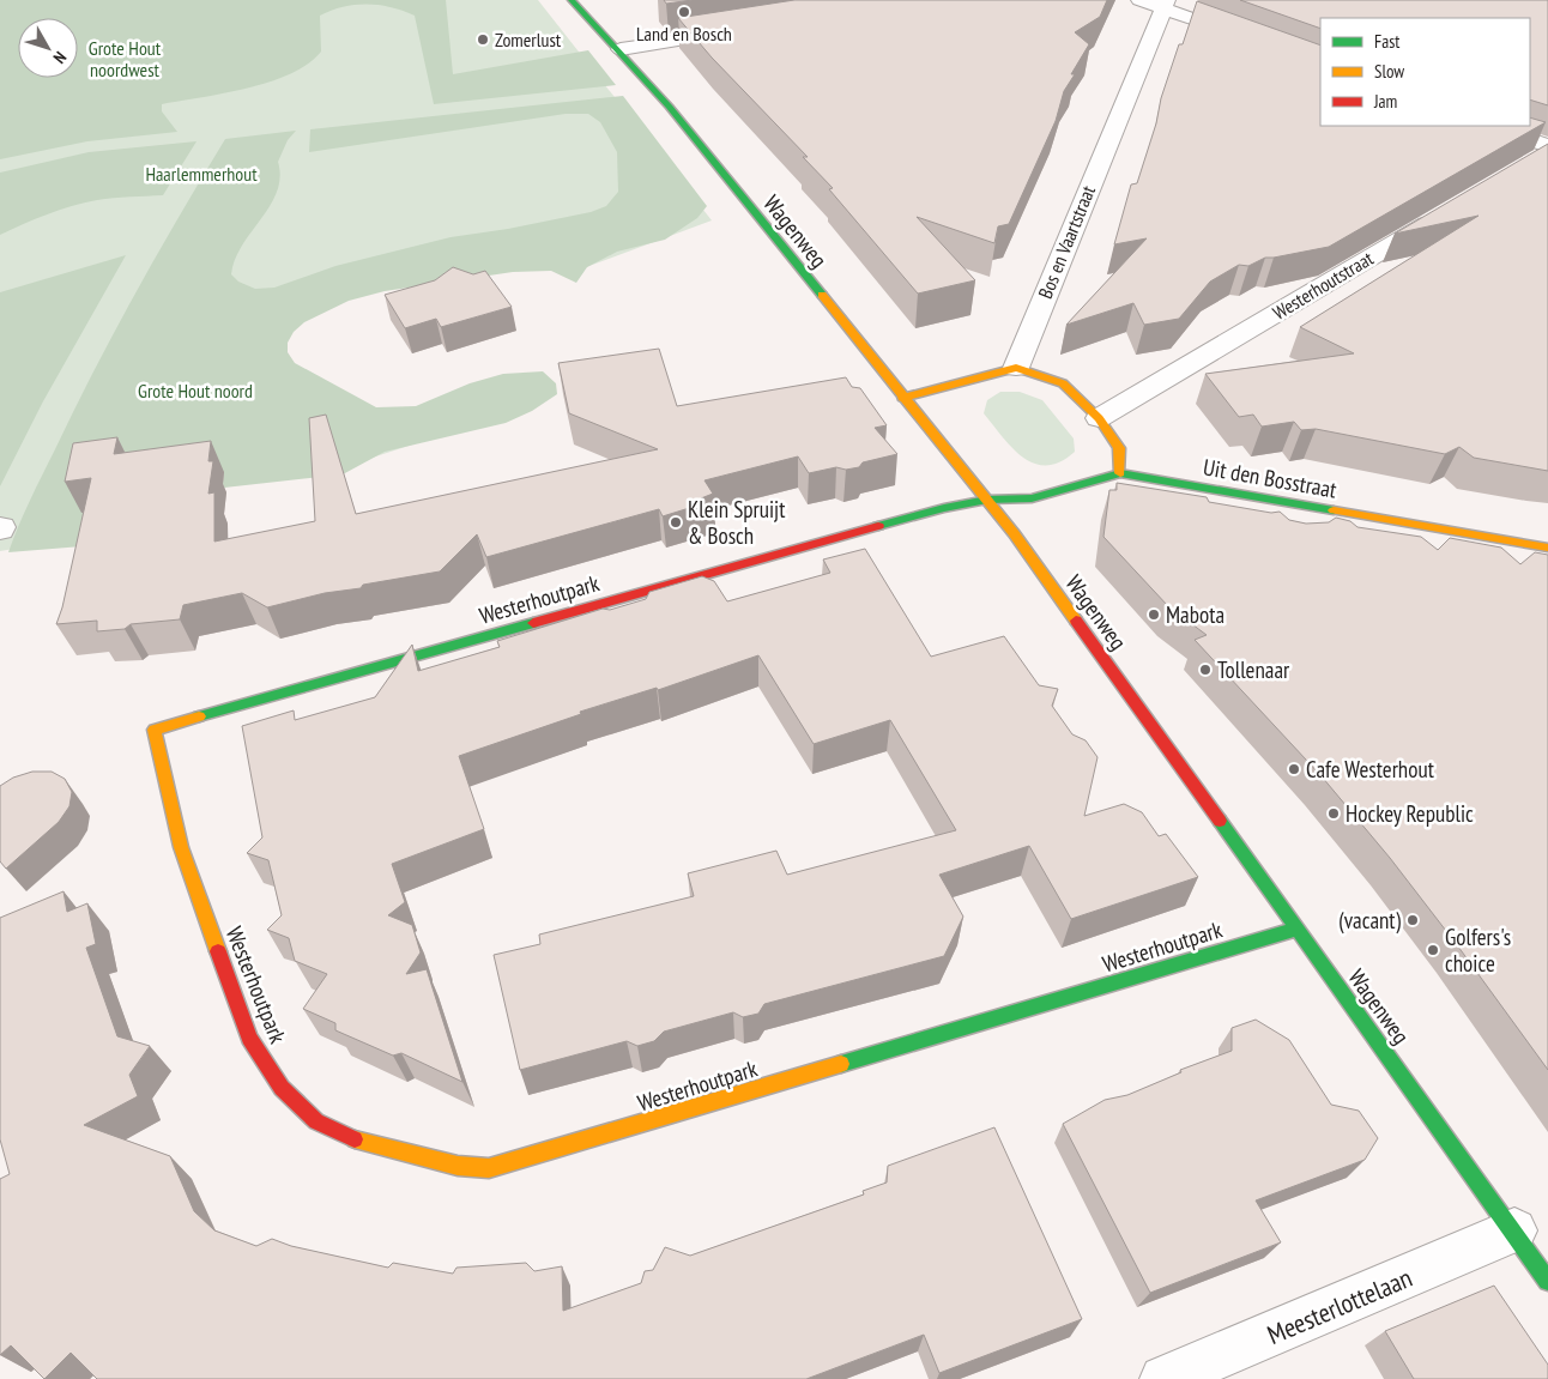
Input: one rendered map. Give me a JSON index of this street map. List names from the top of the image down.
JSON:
{
  "streets": {
    "street": [
      "Wagenweg",
      "Bos en Vaartstraat",
      "Westerhoutstraat",
      "Uit den Bosstraat",
      "Westerhoutpark",
      "Meesterlottelaan"
    ]
  },
  "crossings": [
    ["Wagenweg", "Uit den Bosstraat"],
    ["Wagenweg", "Westerhoutpark"],
    ["Wagenweg", "Meesterlottelaan"],
    ["Uit den Bosstraat", "Westerhoutpark"]
  ],
  "parks": ["Grote Hout noordwest", "Haarlemmerhout", "Grote Hout noord"],
  "places": [
    "Land en Bosch",
    "Zomerlust",
    "Klein Spruijt & Bosch",
    "Mabota",
    "Tollenaar",
    "Cafe Westerhout",
    "Hockey Republic",
    "(vacant)",
    "Golfers's choice"
  ],
  "legend": ["Fast", "Slow", "Jam"],
  "north": "bottom right"
}
